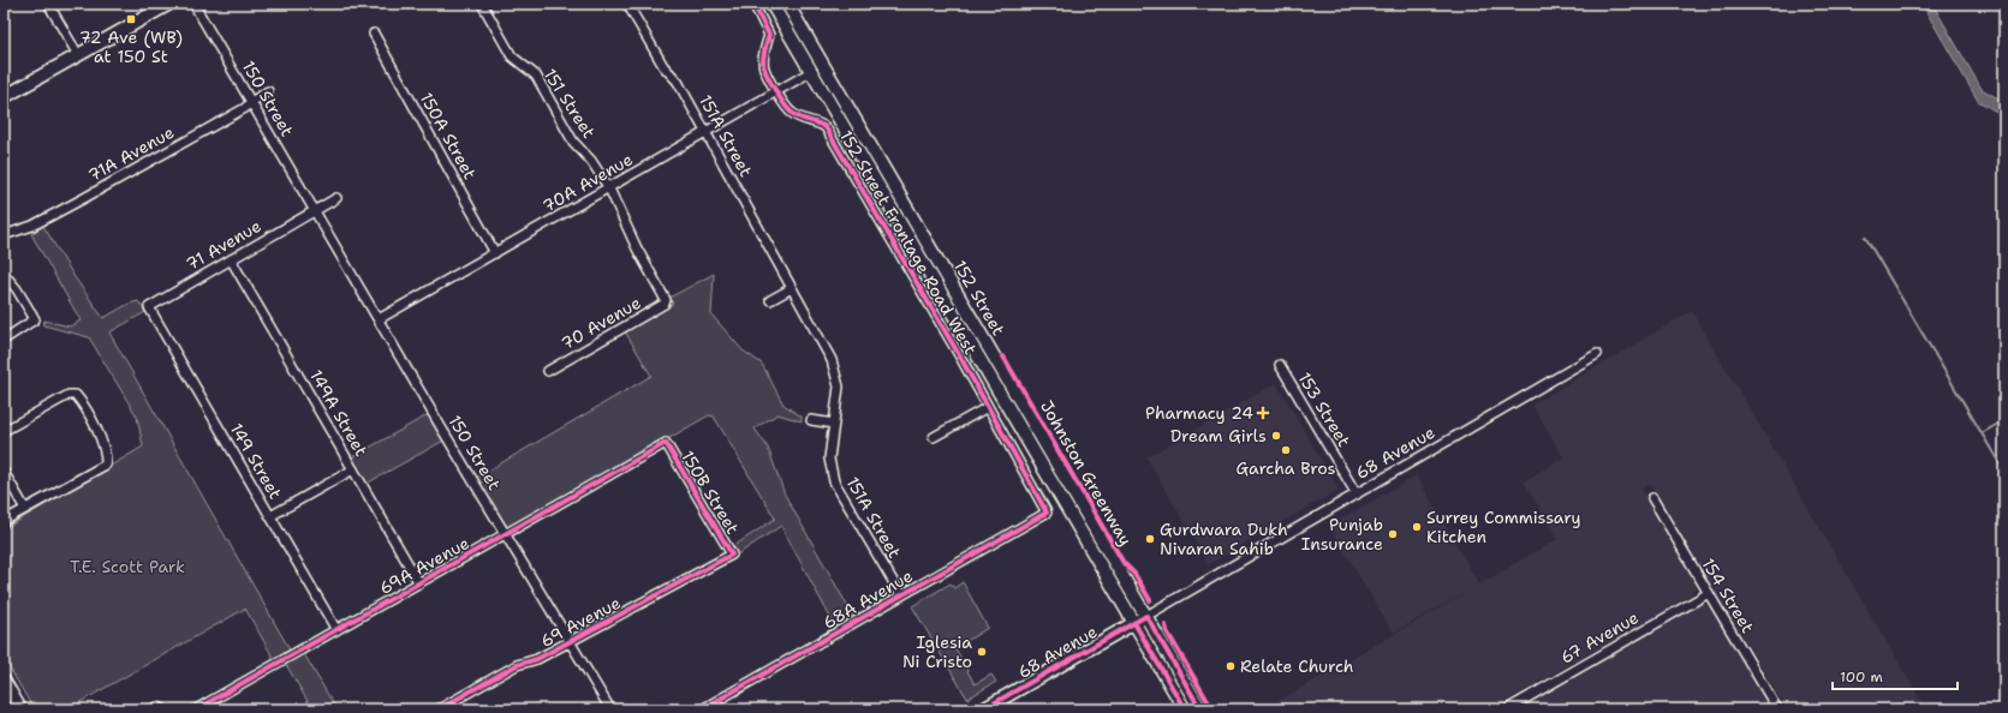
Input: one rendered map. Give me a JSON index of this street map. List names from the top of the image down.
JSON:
{
  "streets": {
    "main road": ["152 Street", "68 Avenue"],
    "street": [
      "150 Street",
      "151 Street",
      "150A Street",
      "151A Street",
      "71A Avenue",
      "70A Avenue",
      "152 Street Frontage Road West",
      "71 Avenue",
      "70 Avenue",
      "153 Street",
      "149A Street",
      "149 Street",
      "150B Street",
      "69A Avenue",
      "154 Street",
      "68A Avenue",
      "69 Avenue",
      "67 Avenue"
    ],
    "cycle path": ["Johnston Greenway"]
  },
  "crossings": [
    ["150 Street", "71A Avenue"],
    ["150 Street", "70A Avenue"],
    ["150 Street", "71 Avenue"],
    ["150 Street", "69A Avenue"],
    ["150 Street", "69 Avenue"],
    ["151 Street", "70A Avenue"],
    ["151 Street", "70 Avenue"],
    ["150A Street", "70A Avenue"],
    ["151A Street", "70A Avenue"],
    ["151A Street", "68A Avenue"],
    ["70A Avenue", "152 Street Frontage Road West"],
    ["70A Avenue", "152 Street"],
    ["152 Street Frontage Road West", "68A Avenue"],
    ["71 Avenue", "149A Street"],
    ["71 Avenue", "149 Street"],
    ["152 Street", "68 Avenue"],
    ["153 Street", "68 Avenue"],
    ["149A Street", "69A Avenue"],
    ["149 Street", "69A Avenue"],
    ["150B Street", "69A Avenue"],
    ["150B Street", "69 Avenue"],
    ["154 Street", "67 Avenue"]
  ],
  "parks": ["T.E. Scott Park"],
  "places": {
    "transit": ["72 Ave (WB) at 150 St"],
    "health": ["Pharmacy 24"],
    "other": [
      "Dream Girls",
      "Garcha Bros",
      "Surrey Commissary Kitchen",
      "Punjab Insurance",
      "Gurdwara Dukh Nivaran Sahib",
      "Iglesia Ni Cristo",
      "Relate Church"
    ]
  },
  "scale_bar": "100 m"
}
